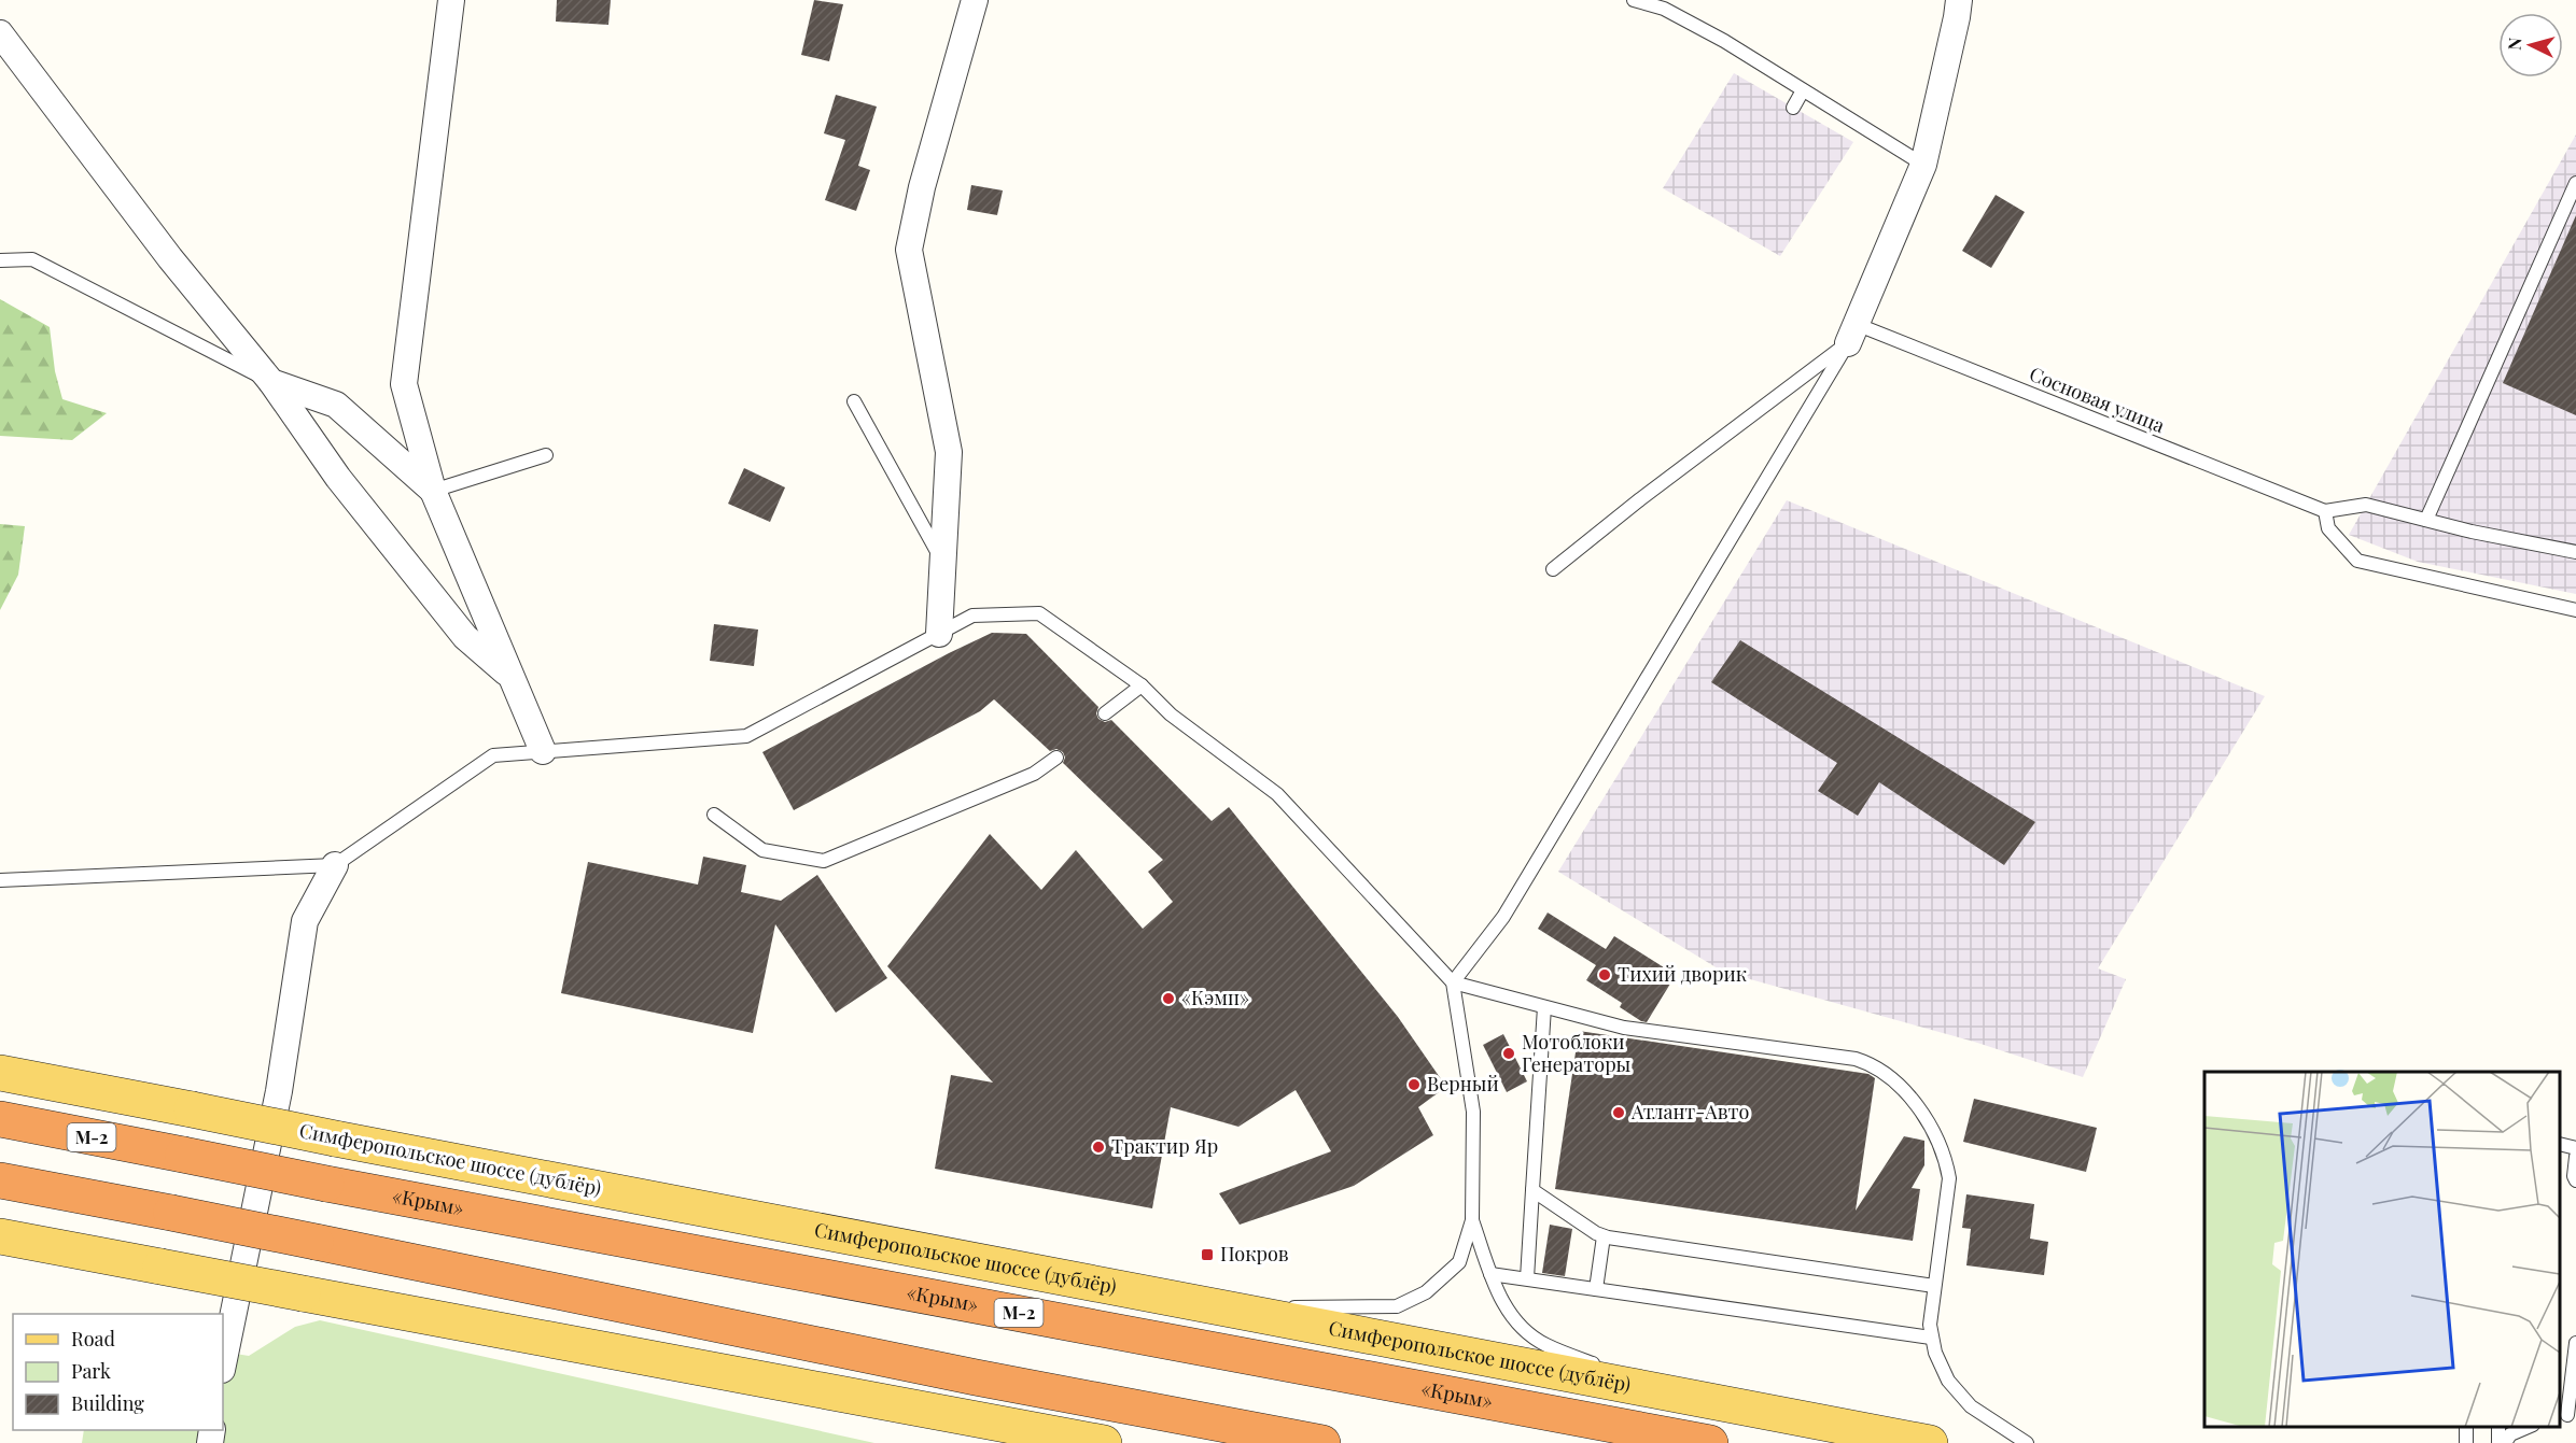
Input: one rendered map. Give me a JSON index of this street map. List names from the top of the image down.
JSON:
{
  "streets": {
    "highway": ["М-2", "«Крым»"],
    "main road": ["Симферопольское шоссе (дублёр)"],
    "lane": ["Сосновая улица"]
  },
  "places": {
    "other": [
      "Тихий дворик",
      "«Кэмп»",
      "Мотоблоки Генераторы",
      "Верный",
      "Атлант-Авто",
      "Трактир Яр"
    ],
    "transit": ["Покров"]
  },
  "legend": ["Road", "Park", "Building"],
  "north": "left"
}
